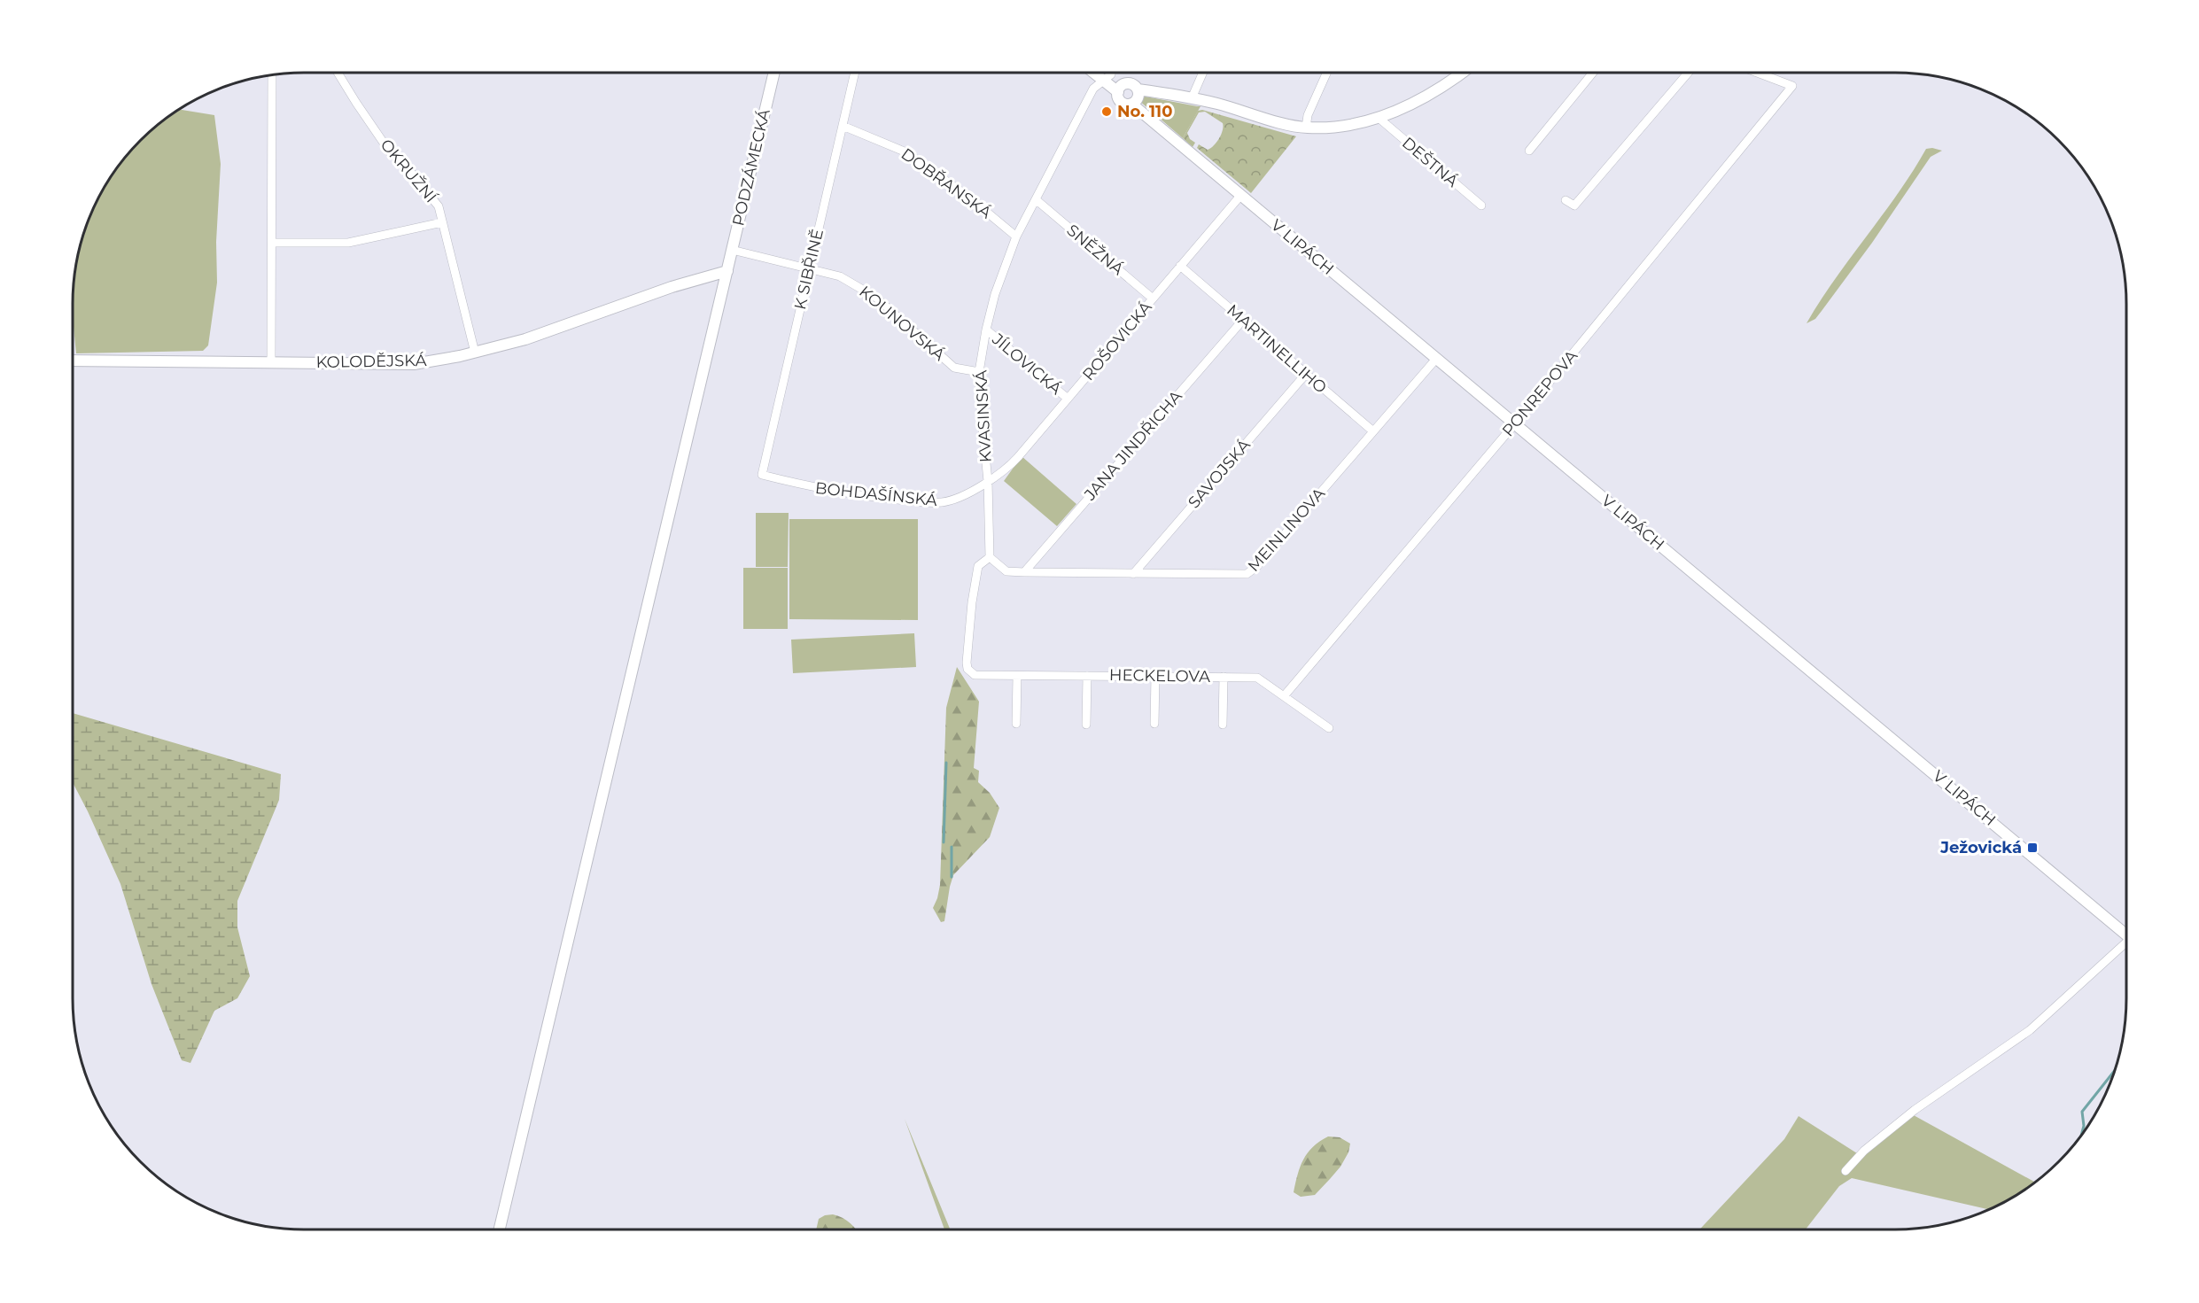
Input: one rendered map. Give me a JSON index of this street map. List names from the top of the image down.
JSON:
{
  "streets": {
    "street": [
      "DEŠTNÁ",
      "PODZÁMECKÁ",
      "OKRUŽNÍ",
      "DOBŘANSKÁ",
      "V LIPÁCH",
      "SNĚŽNÁ",
      "K SIBŘINĚ",
      "KOUNOVSKÁ",
      "ROŠOVICKÁ",
      "MARTINELLIHO",
      "KOLODĚJSKÁ",
      "JÍLOVICKÁ",
      "PONREPOVA",
      "KVASINSKÁ",
      "JANA JINDŘICHA",
      "SAVOJSKÁ",
      "BOHDAŠÍNSKÁ",
      "MEINLINOVA",
      "HECKELOVA"
    ]
  },
  "crossings": [
    ["PODZÁMECKÁ", "KOUNOVSKÁ"],
    ["PODZÁMECKÁ", "KOLODĚJSKÁ"],
    ["OKRUŽNÍ", "KOLODĚJSKÁ"],
    ["DOBŘANSKÁ", "K SIBŘINĚ"],
    ["DOBŘANSKÁ", "KVASINSKÁ"],
    ["V LIPÁCH", "ROŠOVICKÁ"],
    ["V LIPÁCH", "PONREPOVA"],
    ["V LIPÁCH", "MEINLINOVA"],
    ["SNĚŽNÁ", "ROŠOVICKÁ"],
    ["SNĚŽNÁ", "KVASINSKÁ"],
    ["K SIBŘINĚ", "KOUNOVSKÁ"],
    ["K SIBŘINĚ", "BOHDAŠÍNSKÁ"],
    ["KOUNOVSKÁ", "KVASINSKÁ"],
    ["ROŠOVICKÁ", "MARTINELLIHO"],
    ["ROŠOVICKÁ", "JÍLOVICKÁ"],
    ["ROŠOVICKÁ", "KVASINSKÁ"],
    ["ROŠOVICKÁ", "BOHDAŠÍNSKÁ"],
    ["MARTINELLIHO", "JANA JINDŘICHA"],
    ["MARTINELLIHO", "SAVOJSKÁ"],
    ["MARTINELLIHO", "MEINLINOVA"],
    ["JÍLOVICKÁ", "KVASINSKÁ"],
    ["PONREPOVA", "HECKELOVA"],
    ["KVASINSKÁ", "BOHDAŠÍNSKÁ"],
    ["KVASINSKÁ", "MEINLINOVA"],
    ["KVASINSKÁ", "HECKELOVA"],
    ["JANA JINDŘICHA", "MEINLINOVA"],
    ["SAVOJSKÁ", "MEINLINOVA"],
    ["MEINLINOVA", "HECKELOVA"]
  ],
  "places": {
    "other": ["No. 110"],
    "transit": ["Ježovická"]
  }
}
